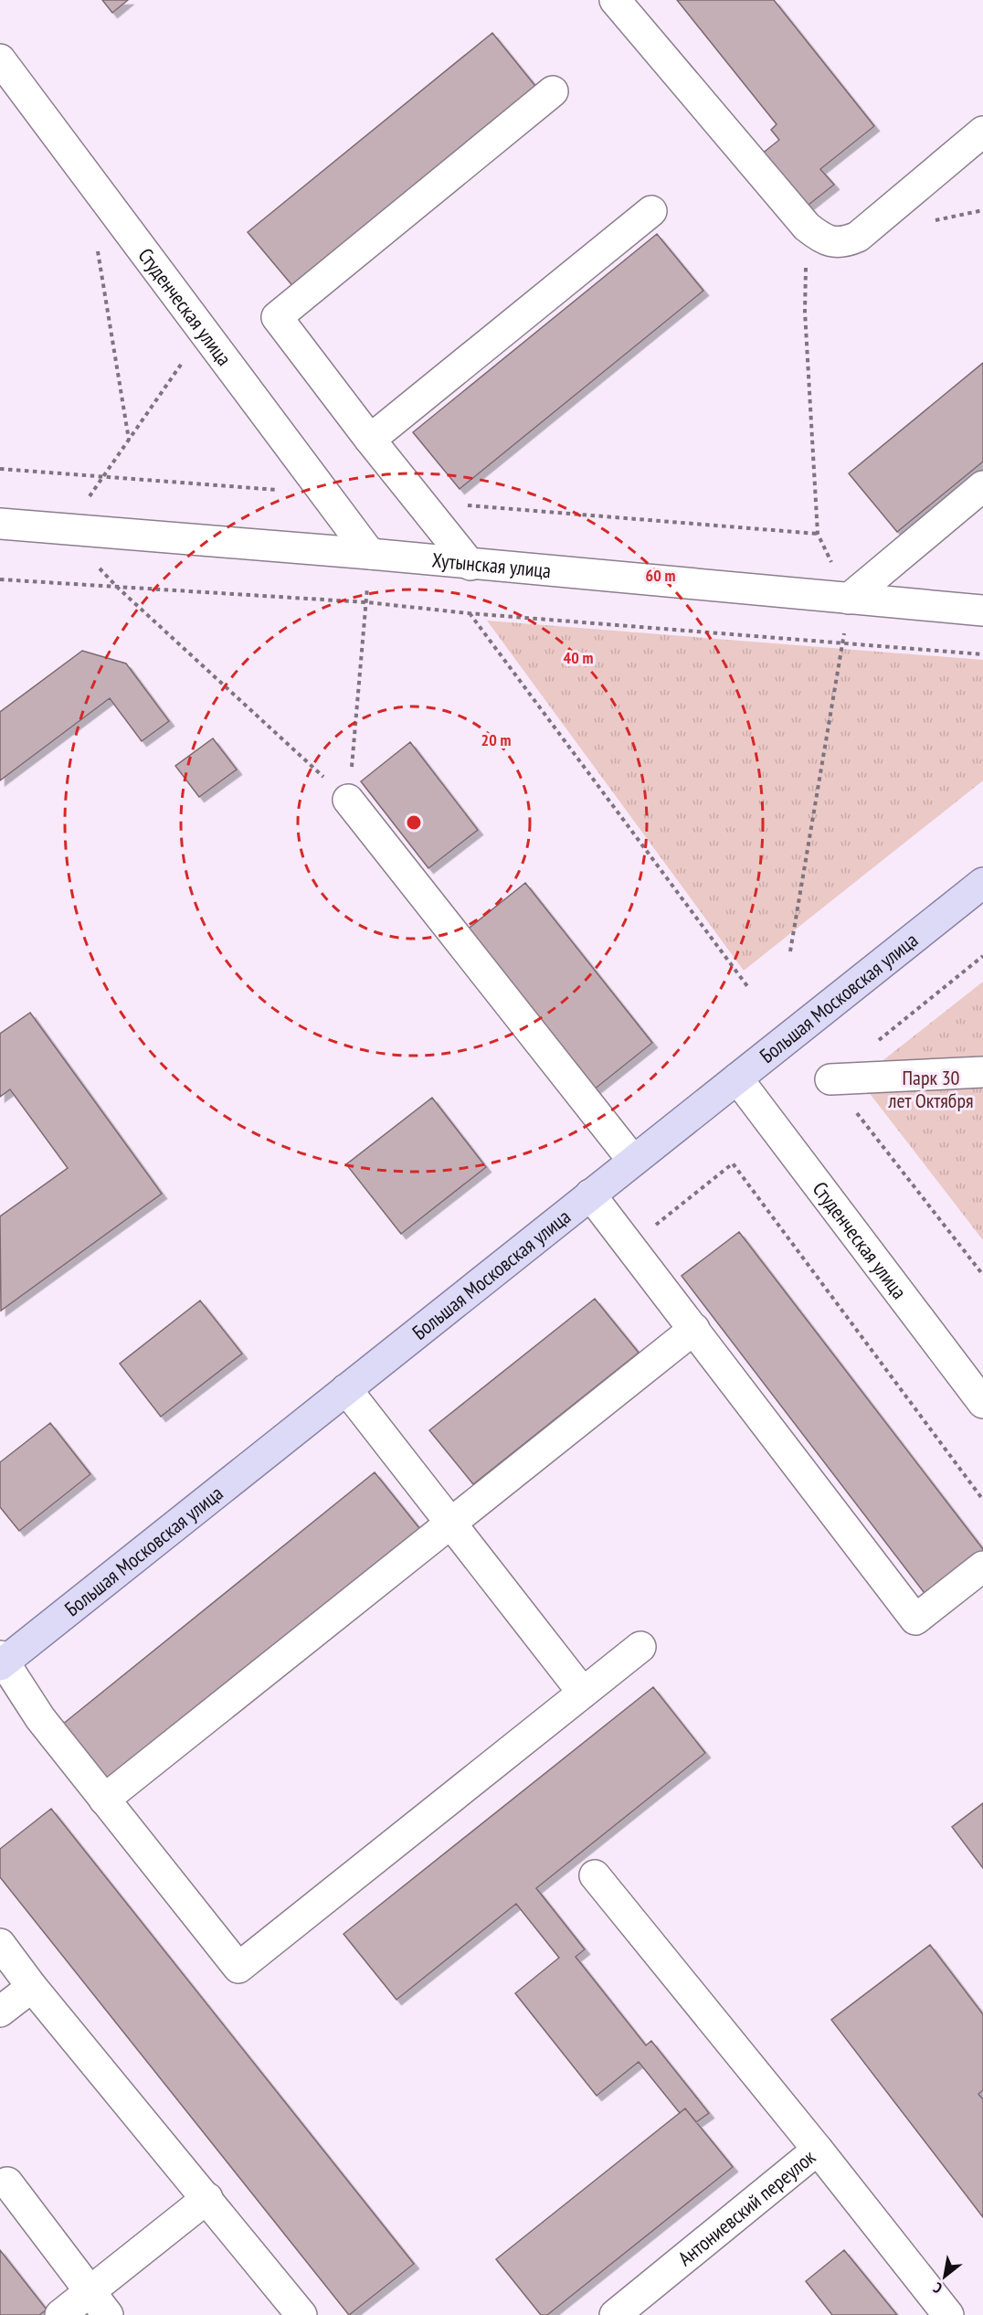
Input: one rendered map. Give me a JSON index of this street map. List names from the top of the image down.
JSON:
{
  "streets": {
    "main road": ["Большая Московская улица"],
    "street": ["Студенческая улица", "Хутынская улица", "Антониевский переулок"]
  },
  "crossings": [
    ["Студенческая улица", "Хутынская улица"],
    ["Студенческая улица", "Большая Московская улица"]
  ],
  "parks": ["Парк 30 лет Октября"],
  "north": "bottom left",
  "rings": ["60 m", "40 m", "20 m"]
}
